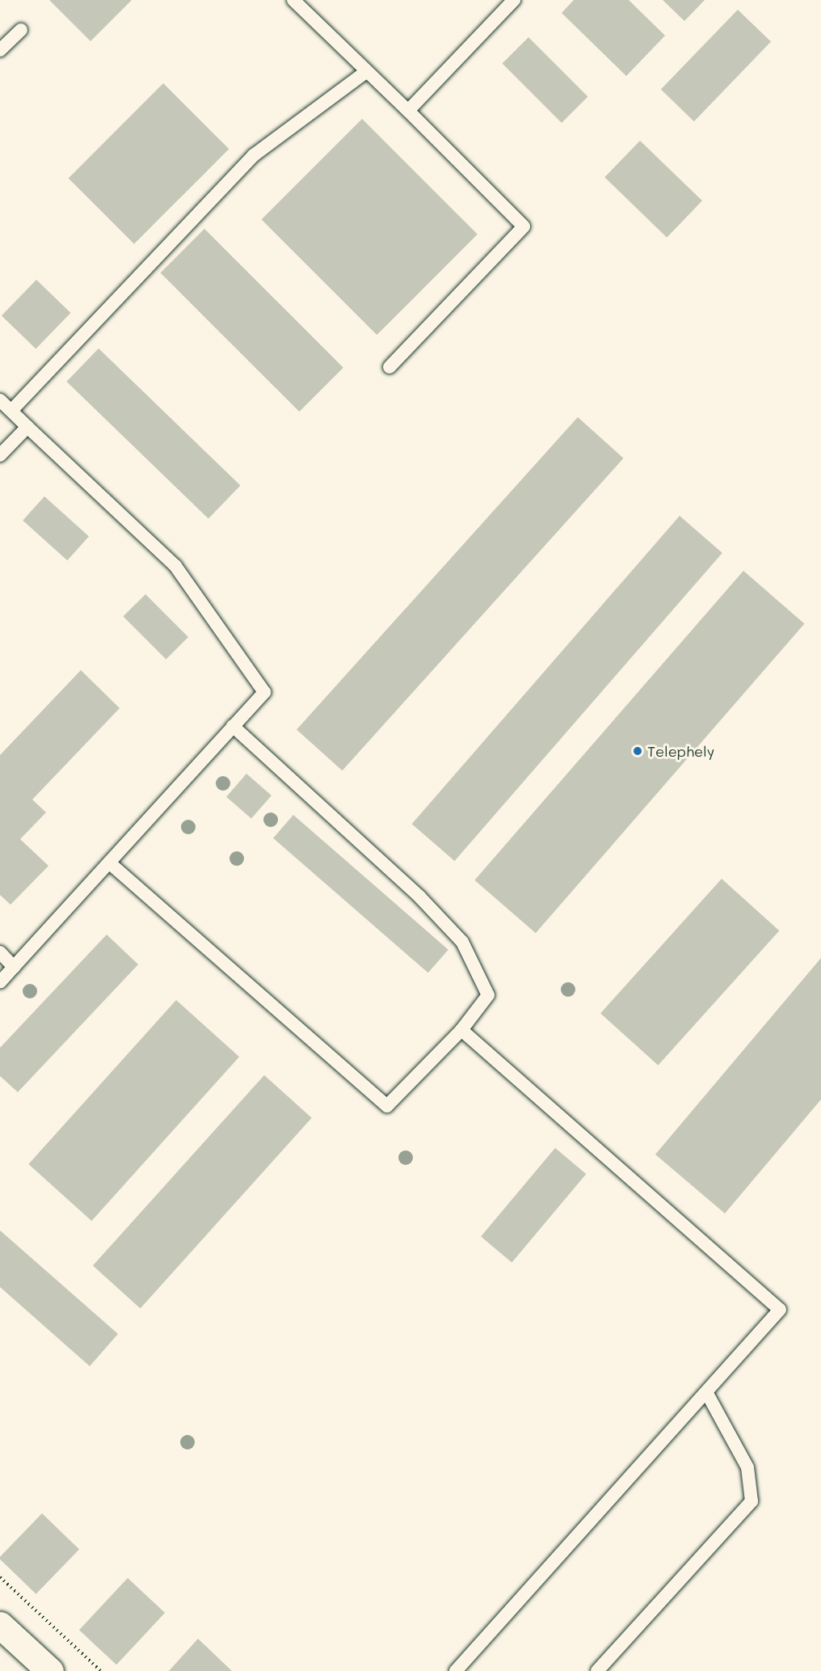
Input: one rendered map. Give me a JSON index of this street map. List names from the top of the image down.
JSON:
{
  "places": ["Telephely"]
}
